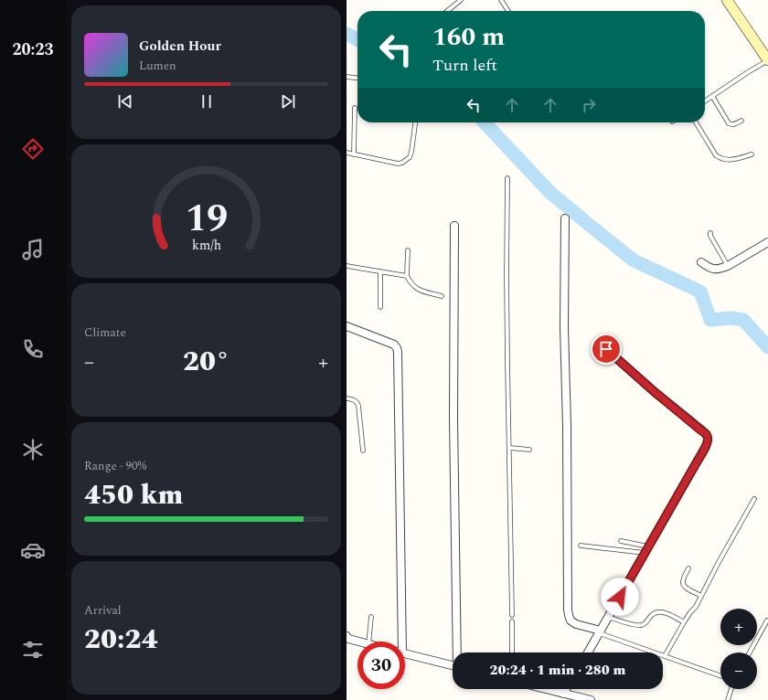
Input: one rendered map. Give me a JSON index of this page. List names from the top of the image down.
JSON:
{
  "page": {
    "tabs": "20:23",
    "turn": ["160 m", "Turn left"],
    "song": ["Golden Hour", "Lumen"],
    "tile": [
      "Climate",
      ["Range · 90%", "450 km"],
      ["Arrival", "20:24"]
    ],
    "heat": ["−", "20°", "+"],
    "map_buttons": ["+", "−"],
    "limit": "30",
    "trip": "20:24 · 1 min · 280 m",
    "gauge": ["19", "km/h"]
  }
}
